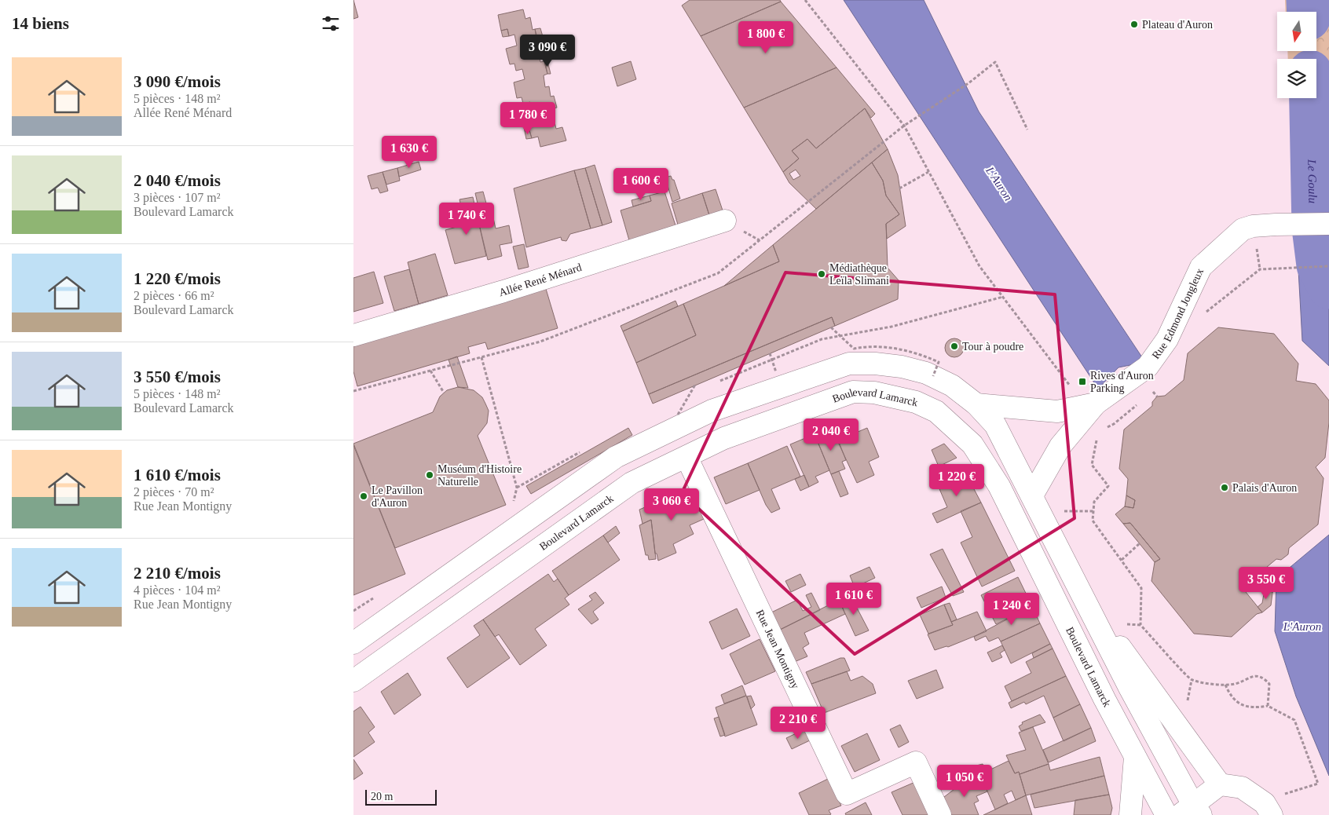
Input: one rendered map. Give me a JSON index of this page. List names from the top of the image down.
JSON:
{
  "streets": {
    "main road": [
      "Allée René Ménard",
      "Rue Edmond Jongleux",
      "Boulevard Lamarck",
      "Rue Jean Montigny"
    ]
  },
  "crossings": [
    ["Boulevard Lamarck", "Rue Jean Montigny"]
  ],
  "water": ["Le Goulu", "L'Auron"],
  "places": {
    "other": [
      "Plateau d'Auron",
      "Médiathèque Leïla Slimani",
      "Tour à poudre",
      "Muséum d'Histoire Naturelle",
      "Palais d'Auron",
      "Le Pavillon d'Auron"
    ],
    "transit": ["Rives d'Auron Parking"]
  },
  "scale_bar": "20 m",
  "north": "bottom",
  "page": {
    "heading": "14 biens",
    "price": [
      "1 800 €",
      "3 090 €",
      "1 780 €",
      "1 630 €",
      "1 600 €",
      "1 740 €",
      "2 040 €",
      "1 220 €",
      "3 060 €",
      "3 550 €",
      "1 610 €",
      "1 240 €",
      "2 210 €",
      "1 050 €"
    ],
    "list": [
      {
        "name": "3 090 €/mois",
        "note": "5 pièces · 148 m² · Allée René Ménard"
      },
      {
        "name": "2 040 €/mois",
        "note": "3 pièces · 107 m² · Boulevard Lamarck"
      },
      {
        "name": "1 220 €/mois",
        "note": "2 pièces · 66 m² · Boulevard Lamarck"
      },
      {
        "name": "3 550 €/mois",
        "note": "5 pièces · 148 m² · Boulevard Lamarck"
      },
      {
        "name": "1 610 €/mois",
        "note": "2 pièces · 70 m² · Rue Jean Montigny"
      },
      {
        "name": "2 210 €/mois",
        "note": "4 pièces · 104 m² · Rue Jean Montigny"
      }
    ],
    "scale": "20 m"
  }
}
